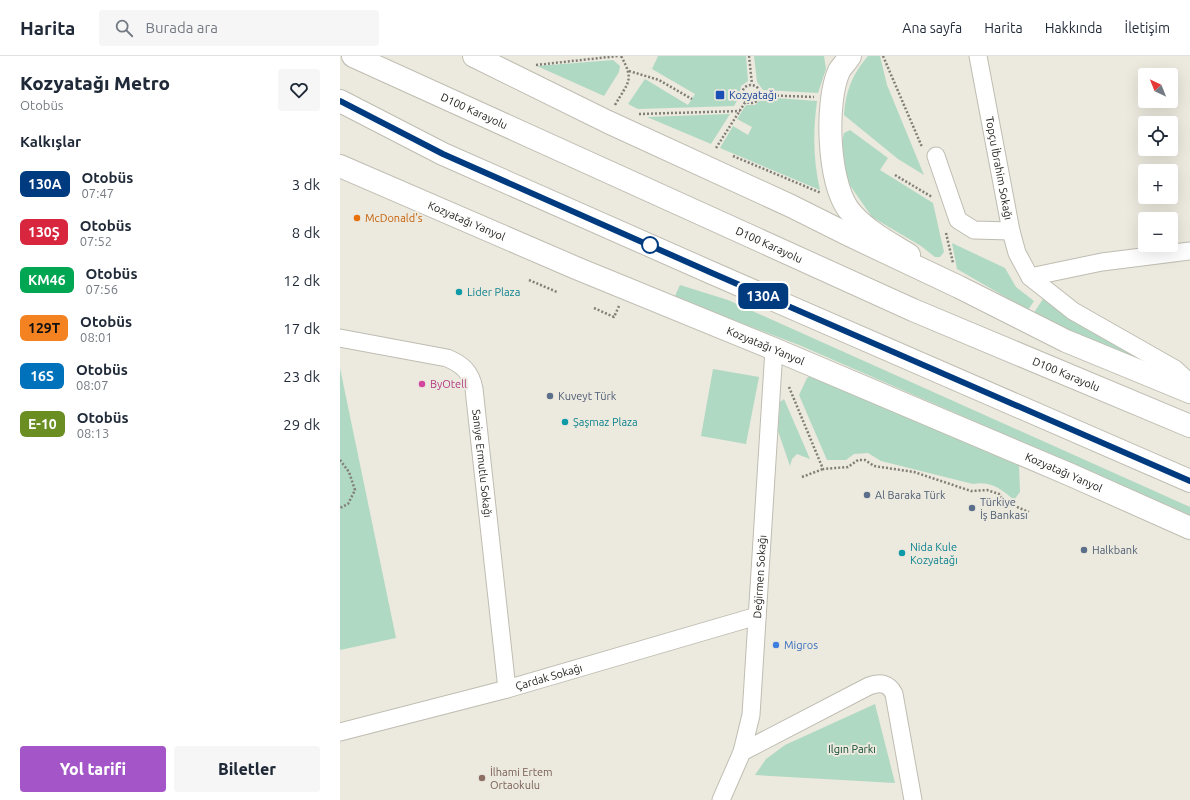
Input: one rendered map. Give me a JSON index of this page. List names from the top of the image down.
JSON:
{
  "streets": {
    "main road": ["D100 Karayolu", "Kozyatağı Yanyol"],
    "street": [
      "Topçu İbrahim Sokağı",
      "Saniye Ermutlu Sokağı",
      "Değirmen Sokağı",
      "Çardak Sokağı"
    ]
  },
  "crossings": [
    ["Kozyatağı Yanyol", "Değirmen Sokağı"],
    ["Saniye Ermutlu Sokağı", "Çardak Sokağı"],
    ["Değirmen Sokağı", "Çardak Sokağı"]
  ],
  "parks": ["Ilgın Parkı"],
  "places": {
    "transit": ["Kozyatağı"],
    "other": [
      "McDonald's",
      "Lider Plaza",
      "ByOtell",
      "Kuveyt Türk",
      "Şaşmaz Plaza",
      "Al Baraka Türk",
      "Türkiye İş Bankası",
      "Halkbank",
      "Nida Kule Kozyatağı",
      "Migros",
      "İlhami Ertem Ortaokulu"
    ]
  },
  "lines": ["bus line 130A"],
  "north": "top left",
  "page": {
    "header": "Harita",
    "search": "Burada ara",
    "nav": [
      "Ana sayfa",
      "Harita",
      "Hakkında",
      "İletişim"
    ],
    "heading": [
      ["Kozyatağı Metro", "Otobüs"],
      "Kalkışlar"
    ],
    "on_map": "130A",
    "map_buttons": ["+", "−"],
    "list": [
      {
        "mark": "130A",
        "name": "Otobüs",
        "note": "07:47",
        "value": "3 dk"
      },
      {
        "mark": "130Ş",
        "name": "Otobüs",
        "note": "07:52",
        "value": "8 dk"
      },
      {
        "mark": "KM46",
        "name": "Otobüs",
        "note": "07:56",
        "value": "12 dk"
      },
      {
        "mark": "129T",
        "name": "Otobüs",
        "note": "08:01",
        "value": "17 dk"
      },
      {
        "mark": "16S",
        "name": "Otobüs",
        "note": "08:07",
        "value": "23 dk"
      },
      {
        "mark": "E-10",
        "name": "Otobüs",
        "note": "08:13",
        "value": "29 dk"
      }
    ],
    "buttons": ["Yol tarifi", "Biletler"]
  }
}
